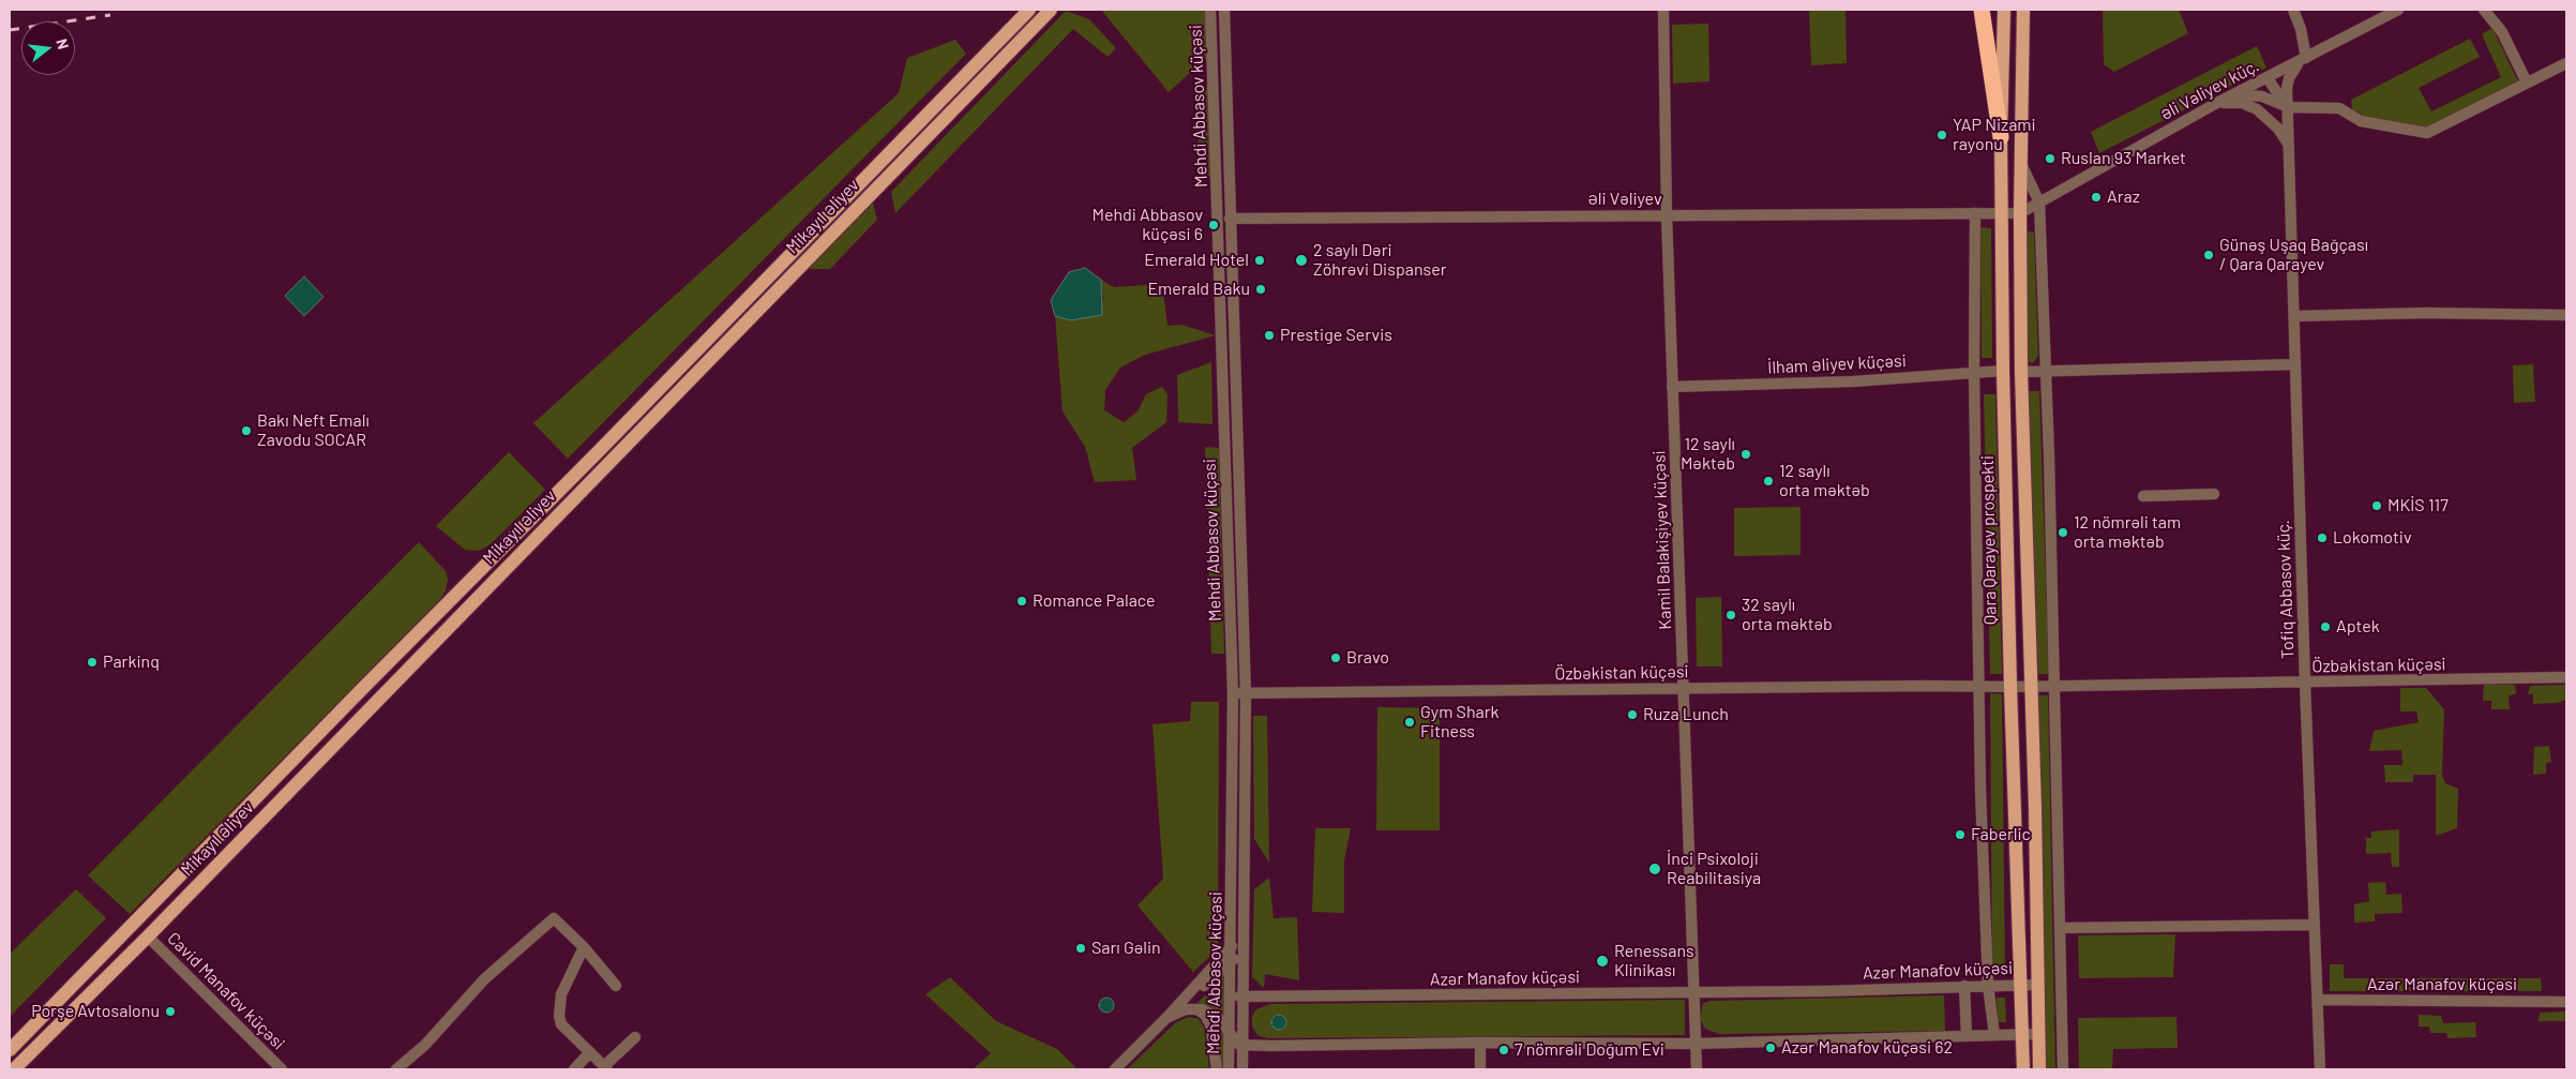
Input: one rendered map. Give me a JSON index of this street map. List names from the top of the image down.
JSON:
{
  "streets": {
    "main road": ["Mikayıl Əliyev", "Qara Qarayev prospekti"],
    "street": [
      "Əli Vəliyev küç.",
      "Mehdi Abbasov küçəsi",
      "Əli Vəliyev",
      "İlham Əliyev küçəsi",
      "Kamil Balakişiyev küçəsi",
      "Tofiq Abbasov küç.",
      "Özbəkistan küçəsi",
      "Azər Manafov küçəsi",
      "Cavid Manafov küçəsi"
    ]
  },
  "crossings": [
    ["Əli Vəliyev küç.", "Əli Vəliyev"],
    ["Əli Vəliyev küç.", "Tofiq Abbasov küç."],
    ["Mehdi Abbasov küçəsi", "Əli Vəliyev"],
    ["Mehdi Abbasov küçəsi", "Özbəkistan küçəsi"],
    ["Mehdi Abbasov küçəsi", "Azər Manafov küçəsi"],
    ["Əli Vəliyev", "Kamil Balakişiyev küçəsi"],
    ["Əli Vəliyev", "Qara Qarayev prospekti"],
    ["Mikayıl Əliyev", "Cavid Manafov küçəsi"],
    ["İlham Əliyev küçəsi", "Kamil Balakişiyev küçəsi"],
    ["İlham Əliyev küçəsi", "Qara Qarayev prospekti"],
    ["Kamil Balakişiyev küçəsi", "Özbəkistan küçəsi"],
    ["Kamil Balakişiyev küçəsi", "Azər Manafov küçəsi"],
    ["Qara Qarayev prospekti", "Özbəkistan küçəsi"],
    ["Qara Qarayev prospekti", "Azər Manafov küçəsi"],
    ["Tofiq Abbasov küç.", "Özbəkistan küçəsi"],
    ["Tofiq Abbasov küç.", "Azər Manafov küçəsi"]
  ],
  "places": [
    "YAP Nizami rayonu",
    "Ruslan 93 Market",
    "Araz",
    "Mehdi Abbasov küçəsi 6",
    "Günəş Uşaq Bağçası / Qara Qarayev",
    "Emerald Hotel",
    "2 saylı Dəri Zöhrəvi Dispanser",
    "Emerald Baku",
    "Prestige Servis",
    "Bakı Neft Emalı Zavodu SOCAR",
    "12 saylı Məktəb",
    "12 saylı orta məktəb",
    "MKİS 117",
    "12 nömrəli tam orta məktəb",
    "Lokomotiv",
    "Romance Palace",
    "32 saylı orta məktəb",
    "Aptek",
    "Bravo",
    "Parkinq",
    "Ruza Lunch",
    "Gym Shark Fitness",
    "Faberlic",
    "İnci Psixoloji Reabilitasiya",
    "Sarı Gəlin",
    "Renessans Klinikası",
    "Porşe Avtosalonu",
    "Azər Manafov küçəsi 62",
    "7 nömrəli Doğum Evi"
  ],
  "north": "right"
}
